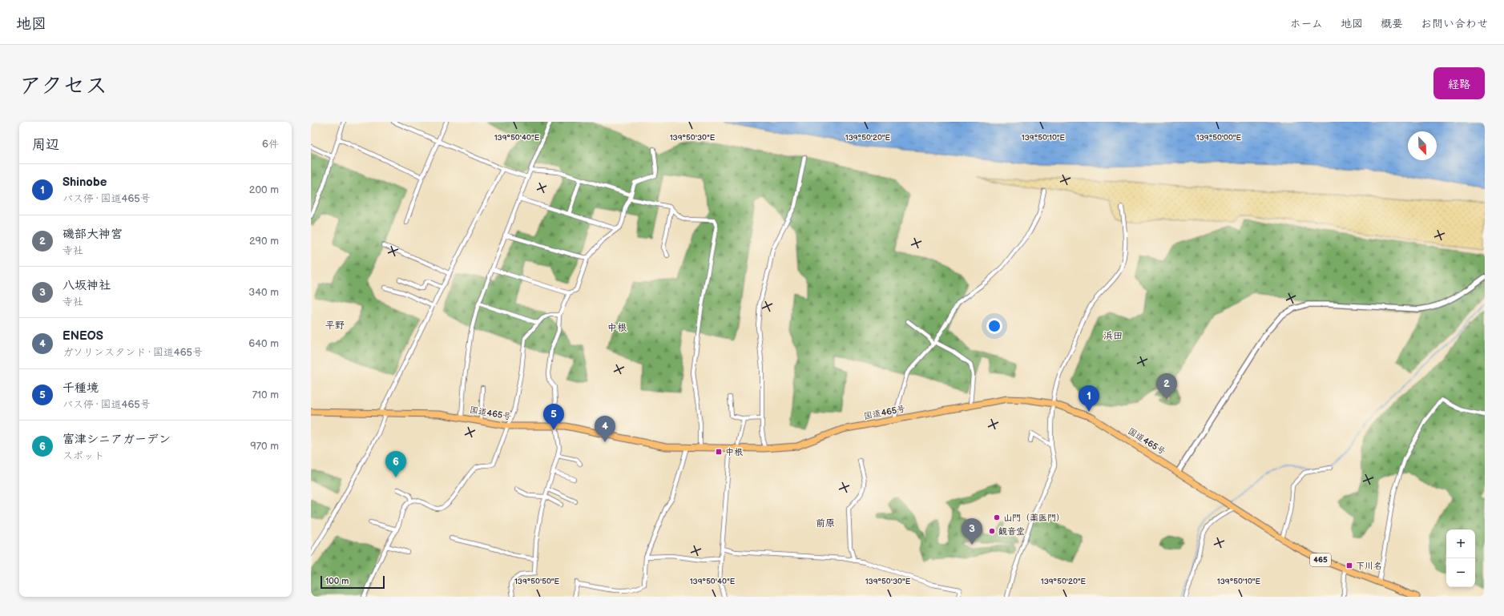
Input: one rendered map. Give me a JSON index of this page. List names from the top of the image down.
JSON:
{
  "streets": {
    "highway": ["国道465号", "465"]
  },
  "districts": [
    "平野",
    "中根",
    "浜田",
    "前原"
  ],
  "places": {
    "transit": ["中根", "下川名"],
    "other": ["山門（薬医門）", "観音堂"]
  },
  "scale_bar": "100 m",
  "north": "bottom right",
  "page": {
    "header": "地図",
    "nav": [
      "ホーム",
      "地図",
      "概要",
      "お問い合わせ"
    ],
    "title": "アクセス",
    "buttons": "経路",
    "heading": ["周辺", "6件"],
    "list": [
      {
        "mark": "1",
        "name": "Shinobe",
        "note": "バス停 · 国道465号",
        "value": "200 m"
      },
      {
        "mark": "2",
        "name": "磯部大神宮",
        "note": "寺社",
        "value": "290 m"
      },
      {
        "mark": "3",
        "name": "八坂神社",
        "note": "寺社",
        "value": "340 m"
      },
      {
        "mark": "4",
        "name": "ENEOS",
        "note": "ガソリンスタンド · 国道465号",
        "value": "640 m"
      },
      {
        "mark": "5",
        "name": "千種境",
        "note": "バス停 · 国道465号",
        "value": "710 m"
      },
      {
        "mark": "6",
        "name": "富津シニアガーデン",
        "note": "スポット",
        "value": "970 m"
      }
    ],
    "pins": [
      "2",
      "1",
      "5",
      "4",
      "6",
      "3"
    ],
    "map_buttons": ["+", "−"],
    "scale": "100 m"
  },
  "coordinates": [
    "139°50'40\"E",
    "139°50'30\"E",
    "139°50'20\"E",
    "139°50'10\"E",
    "139°50'00\"E",
    "139°50'50\"E"
  ]
}
